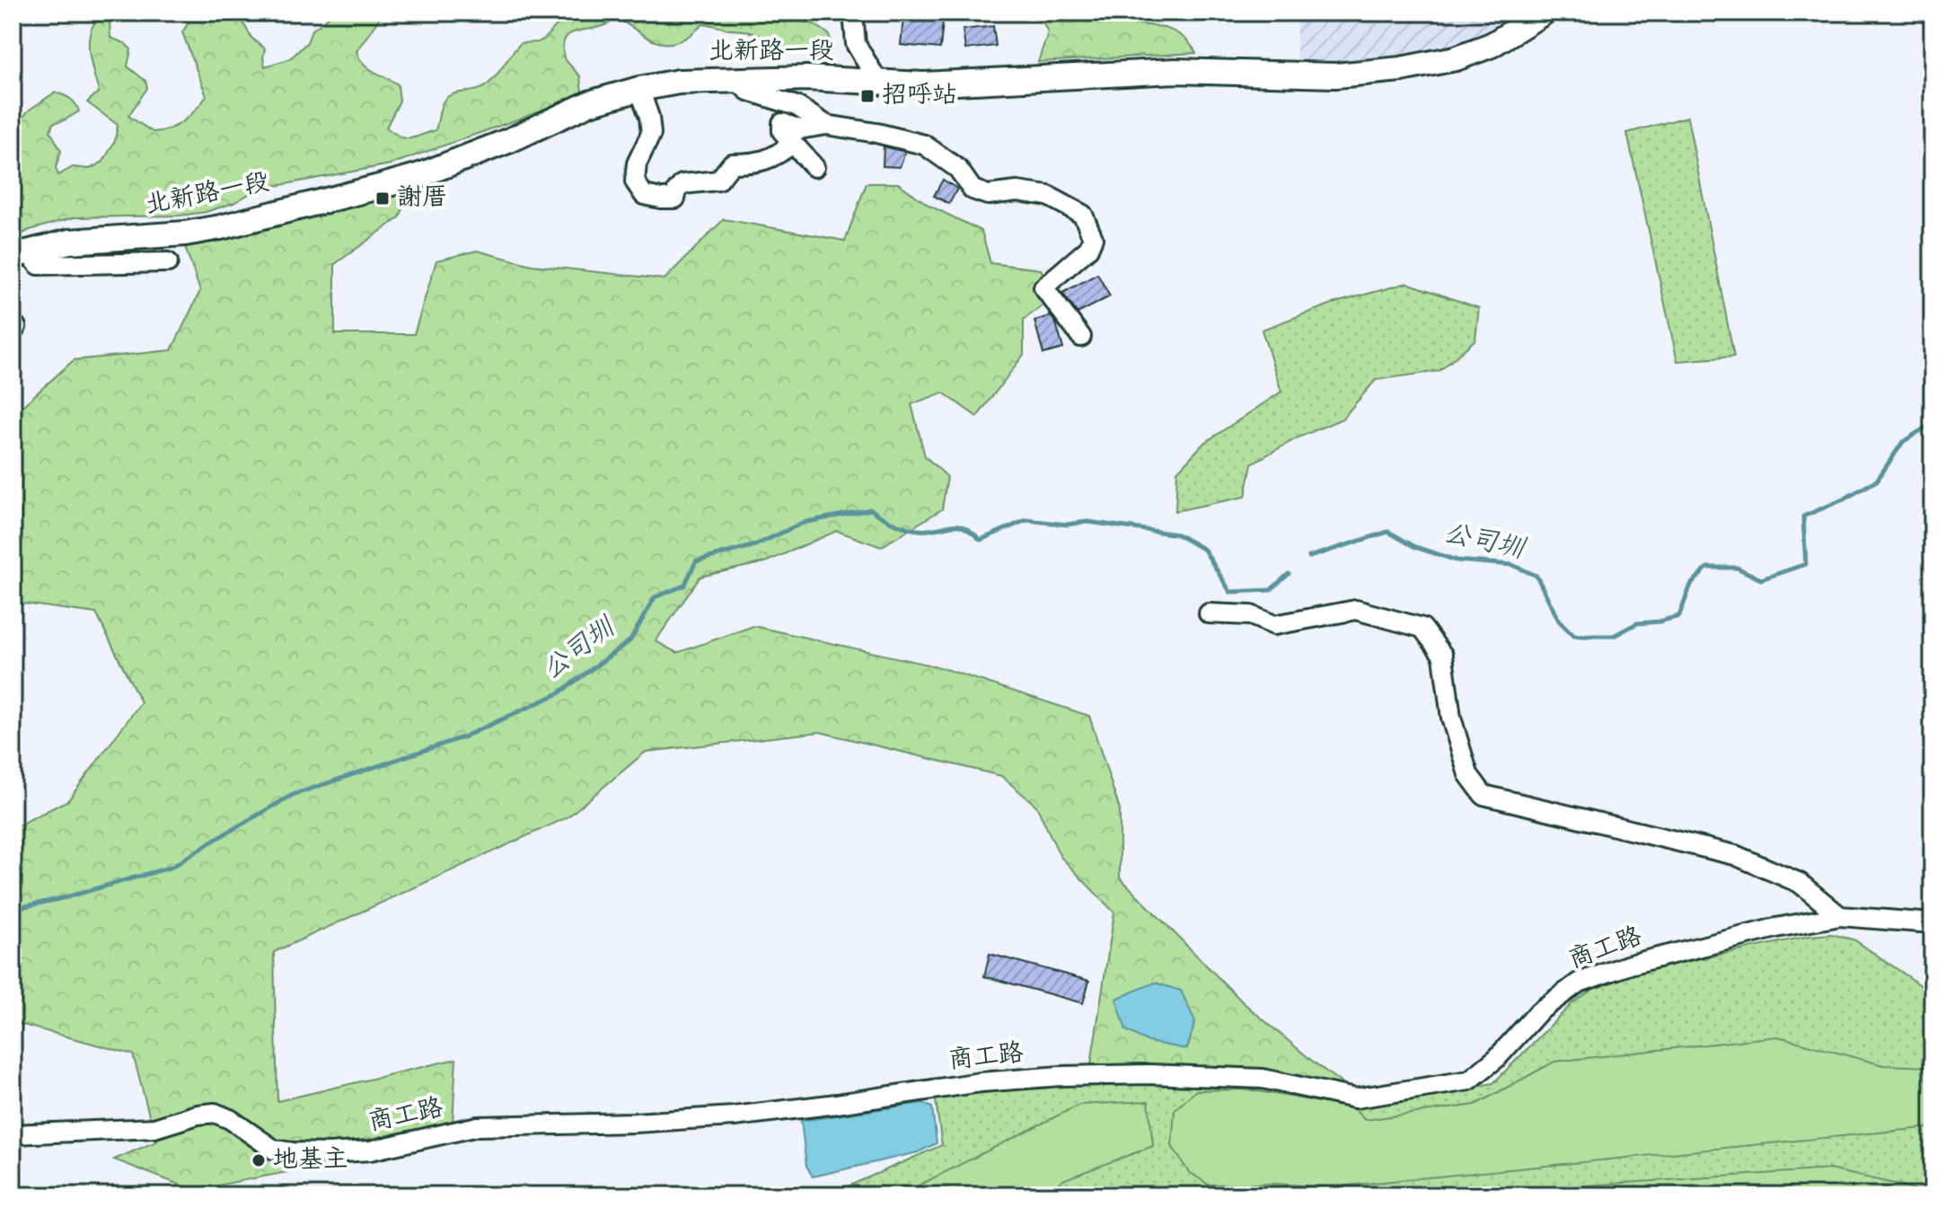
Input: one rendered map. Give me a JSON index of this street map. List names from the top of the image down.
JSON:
{
  "streets": {
    "main road": ["北新路一段"],
    "street": ["商工路"]
  },
  "water": ["公司圳"],
  "places": {
    "transit": ["招呼站", "謝厝"],
    "other": ["地基主"]
  }
}
